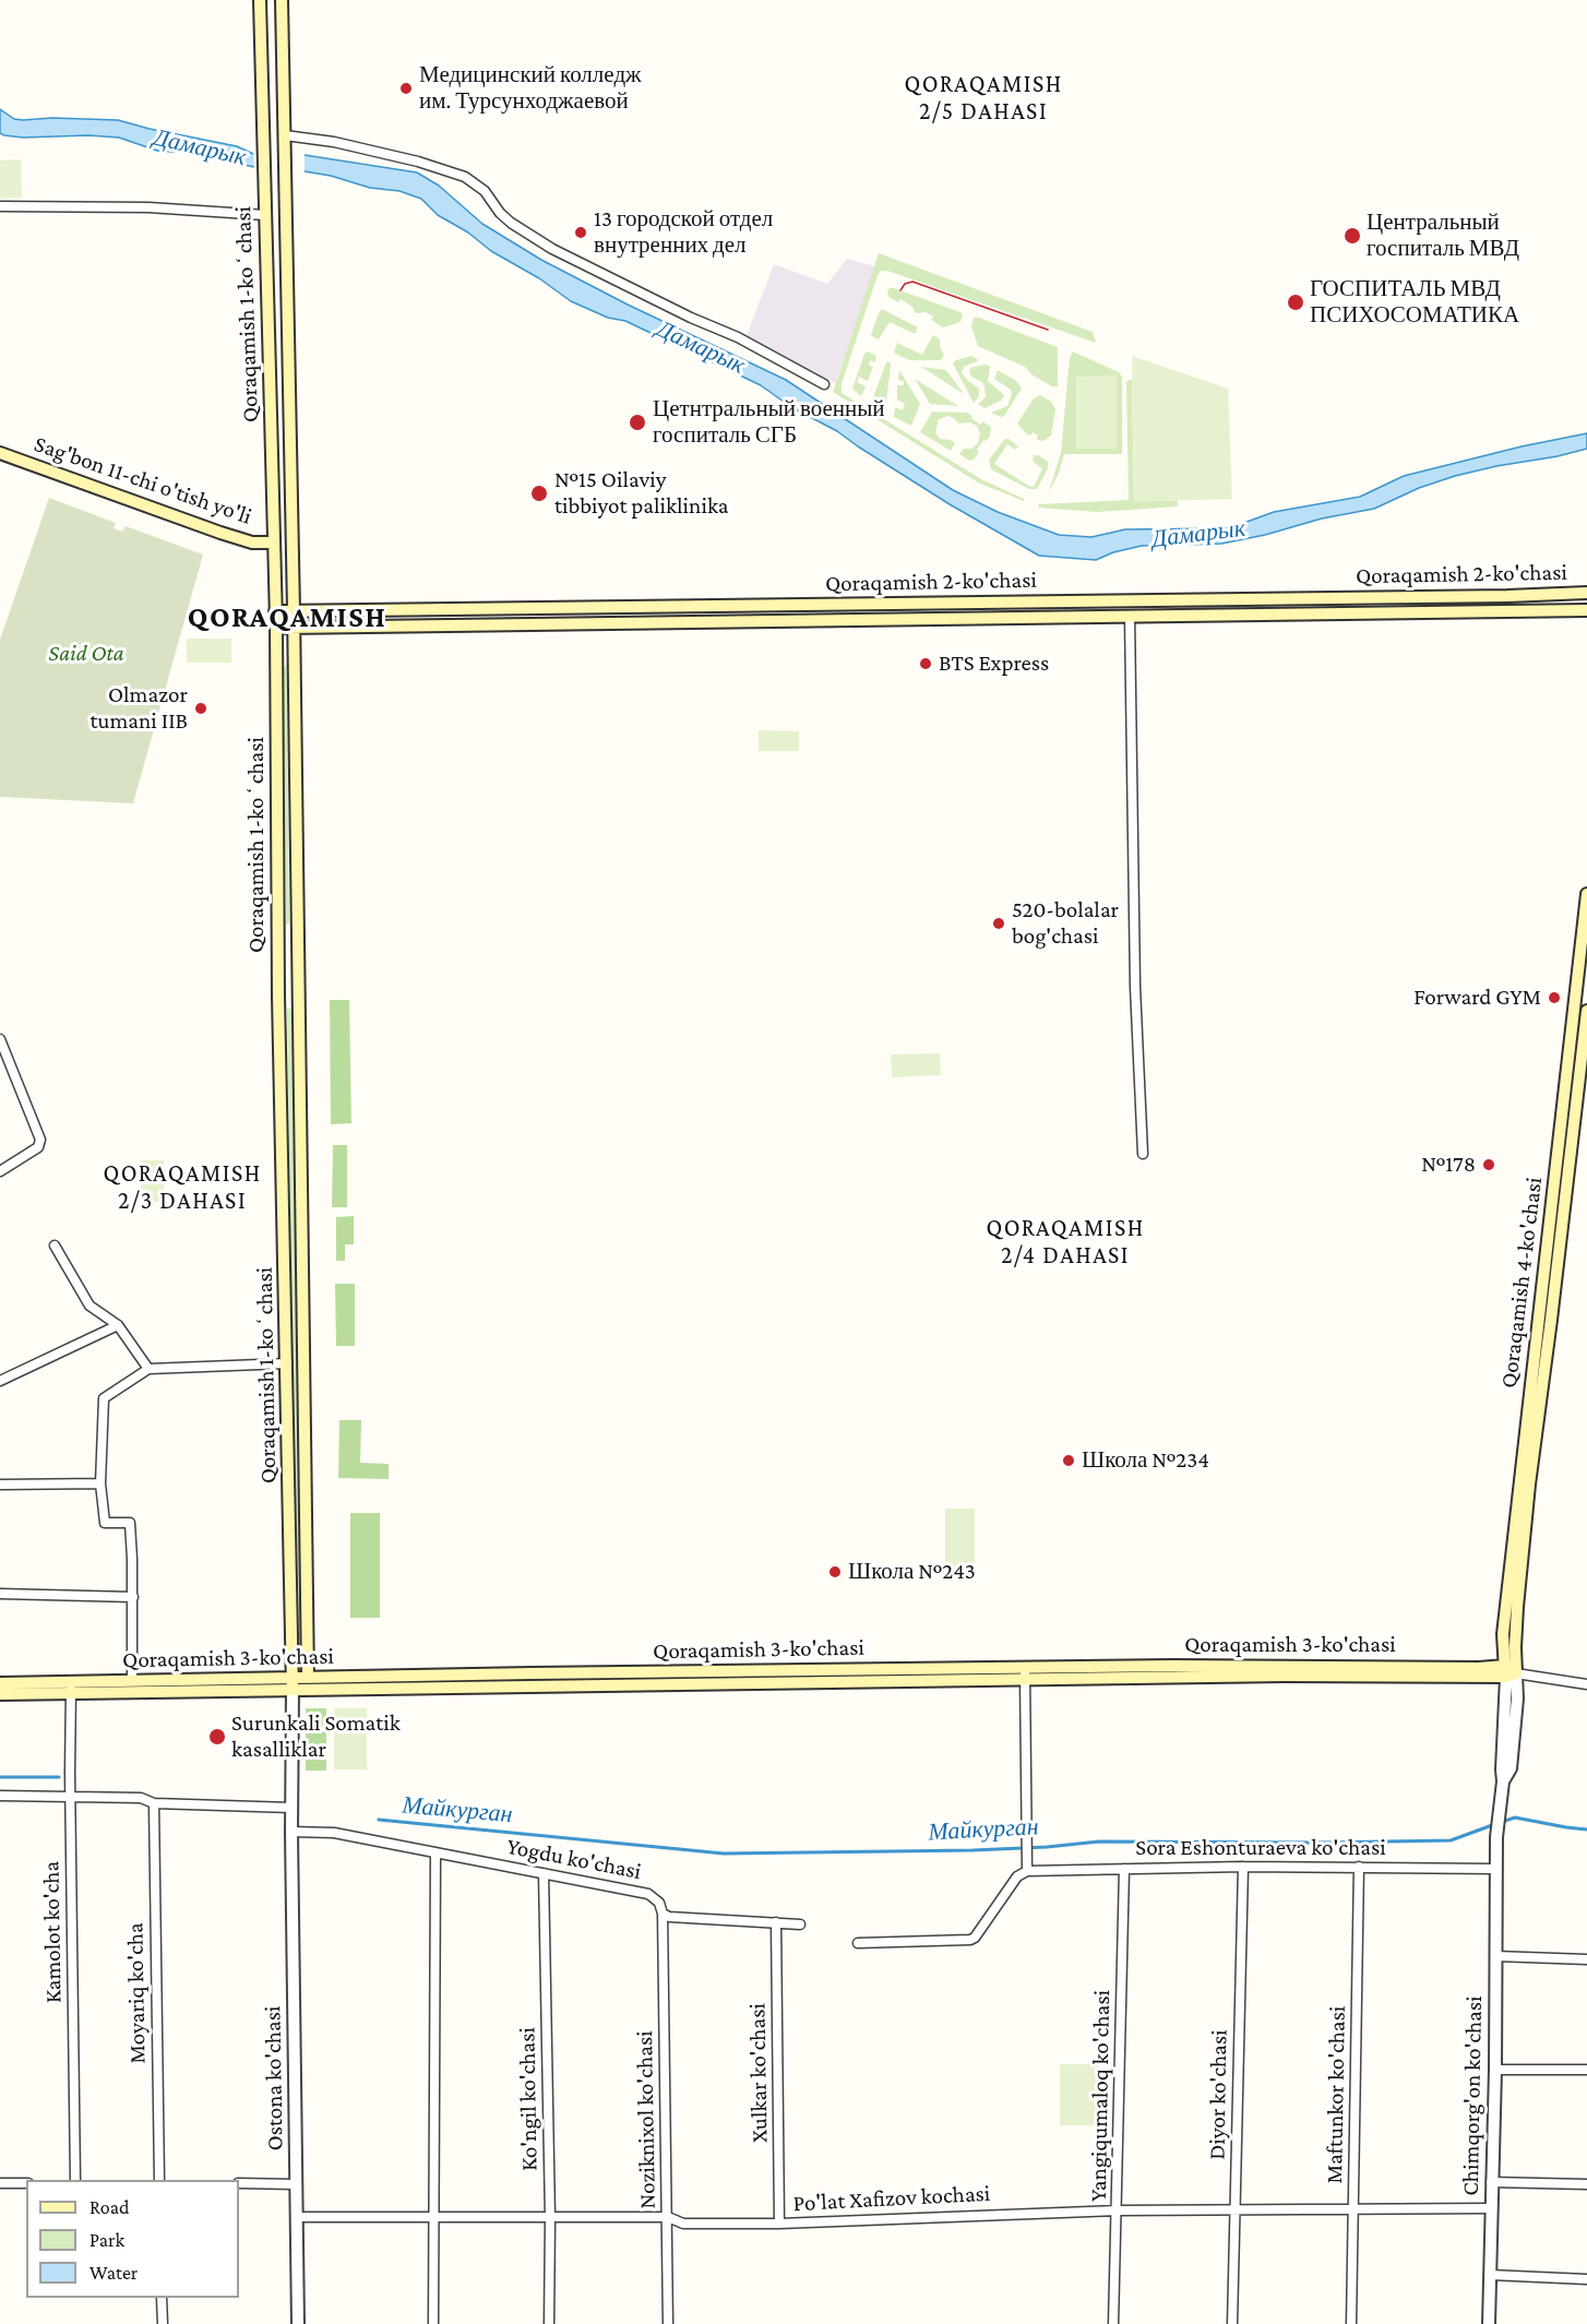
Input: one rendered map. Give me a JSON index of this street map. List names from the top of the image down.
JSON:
{
  "streets": {
    "main road": [
      "Qoraqamish 1-koʻchasi",
      "Sag'bon 11-chi o'tish yo'li",
      "Qoraqamish 2-ko'chasi",
      "Qoraqamish 4-ko'chasi",
      "Qoraqamish 3-ko'chasi"
    ],
    "street": [
      "Sora Eshonturaeva ko'chasi",
      "Yogdu ko'chasi",
      "Kamolot ko'cha",
      "Moyariq ko'cha",
      "Xulkar ko'chasi",
      "Ostona ko'chasi",
      "Diyor ko'chasi",
      "Maftunkor ko'chasi",
      "Yangiqumaloq ko'chasi",
      "Chimqorg'on ko'chasi",
      "Ko'ngil ko'chasi",
      "Noziknixol ko'chasi",
      "Po'lat Xafizov kochasi"
    ]
  },
  "crossings": [
    ["Qoraqamish 1-koʻchasi", "Sag'bon 11-chi o'tish yo'li"],
    ["Qoraqamish 1-koʻchasi", "Qoraqamish 2-ko'chasi"],
    ["Qoraqamish 1-koʻchasi", "Qoraqamish 3-ko'chasi"],
    ["Qoraqamish 1-koʻchasi", "Ostona ko'chasi"],
    ["Qoraqamish 4-ko'chasi", "Qoraqamish 3-ko'chasi"],
    ["Qoraqamish 4-ko'chasi", "Chimqorg'on ko'chasi"],
    ["Qoraqamish 3-ko'chasi", "Kamolot ko'cha"],
    ["Qoraqamish 3-ko'chasi", "Ostona ko'chasi"],
    ["Qoraqamish 3-ko'chasi", "Chimqorg'on ko'chasi"],
    ["Sora Eshonturaeva ko'chasi", "Diyor ko'chasi"],
    ["Sora Eshonturaeva ko'chasi", "Maftunkor ko'chasi"],
    ["Sora Eshonturaeva ko'chasi", "Yangiqumaloq ko'chasi"],
    ["Sora Eshonturaeva ko'chasi", "Chimqorg'on ko'chasi"],
    ["Yogdu ko'chasi", "Ostona ko'chasi"],
    ["Yogdu ko'chasi", "Ko'ngil ko'chasi"],
    ["Yogdu ko'chasi", "Noziknixol ko'chasi"],
    ["Xulkar ko'chasi", "Po'lat Xafizov kochasi"],
    ["Ostona ko'chasi", "Po'lat Xafizov kochasi"],
    ["Diyor ko'chasi", "Po'lat Xafizov kochasi"],
    ["Maftunkor ko'chasi", "Po'lat Xafizov kochasi"],
    ["Yangiqumaloq ko'chasi", "Po'lat Xafizov kochasi"],
    ["Chimqorg'on ko'chasi", "Po'lat Xafizov kochasi"],
    ["Ko'ngil ko'chasi", "Po'lat Xafizov kochasi"],
    ["Noziknixol ko'chasi", "Po'lat Xafizov kochasi"]
  ],
  "districts": [
    "QORAQAMISH 2/5 DAHASI",
    "QORAQAMISH",
    "QORAQAMISH 2/3 DAHASI",
    "QORAQAMISH 2/4 DAHASI"
  ],
  "water": ["Дамарык", "Майкурган"],
  "parks": ["Said Ota"],
  "places": [
    "Медицинский колледж им. Турсунходжаевой",
    "13 городской отдел внутренних дел",
    "Центральный госпиталь МВД",
    "ГОСПИТАЛЬ МВД ПСИХОСОМАТИКА",
    "Цетнтральный военный госпиталь СГБ",
    "№15 Oilaviy tibbiyot paliklinika",
    "BTS Express",
    "Olmazor tumani IIB",
    "520-bolalar bog'chasi",
    "Forward GYM",
    "№178",
    "Школа №234",
    "Школа №243",
    "Surunkali Somatik kasalliklar"
  ],
  "legend": ["Road", "Park", "Water"]
}
